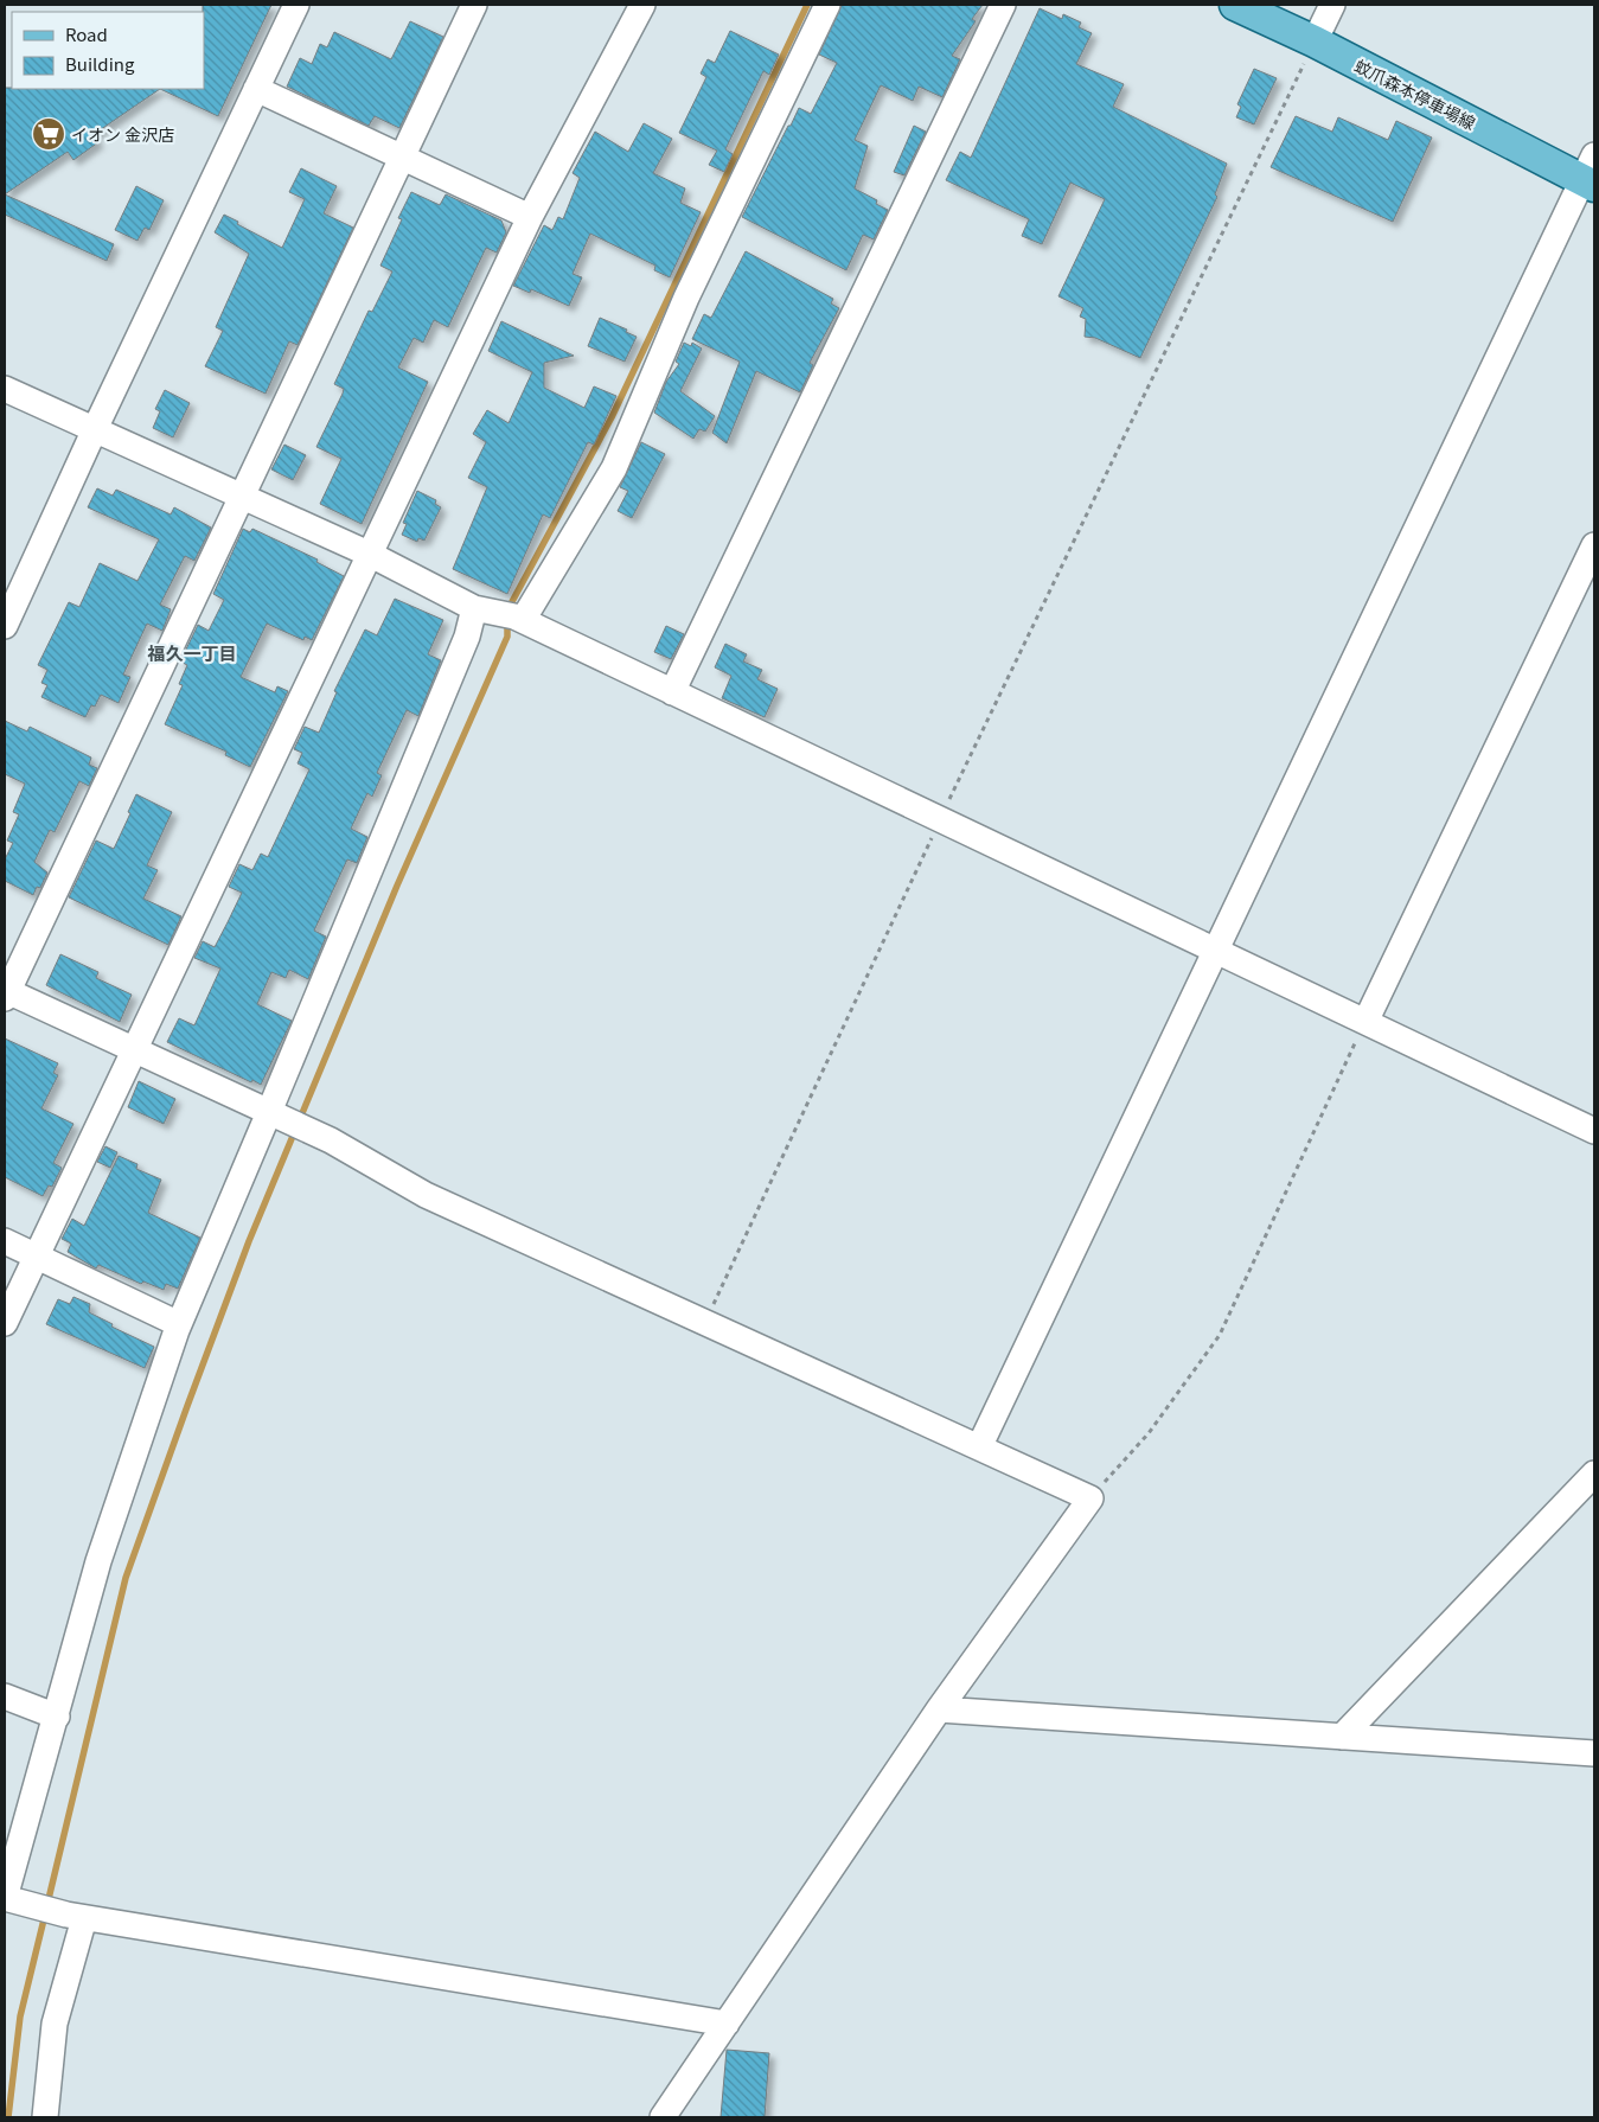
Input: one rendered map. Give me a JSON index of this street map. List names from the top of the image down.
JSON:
{
  "streets": {
    "main road": ["蚊爪森本停車場線"]
  },
  "districts": ["福久一丁目"],
  "places": {
    "supermarket": ["イオン 金沢店"]
  },
  "legend": ["Road", "Building"]
}
